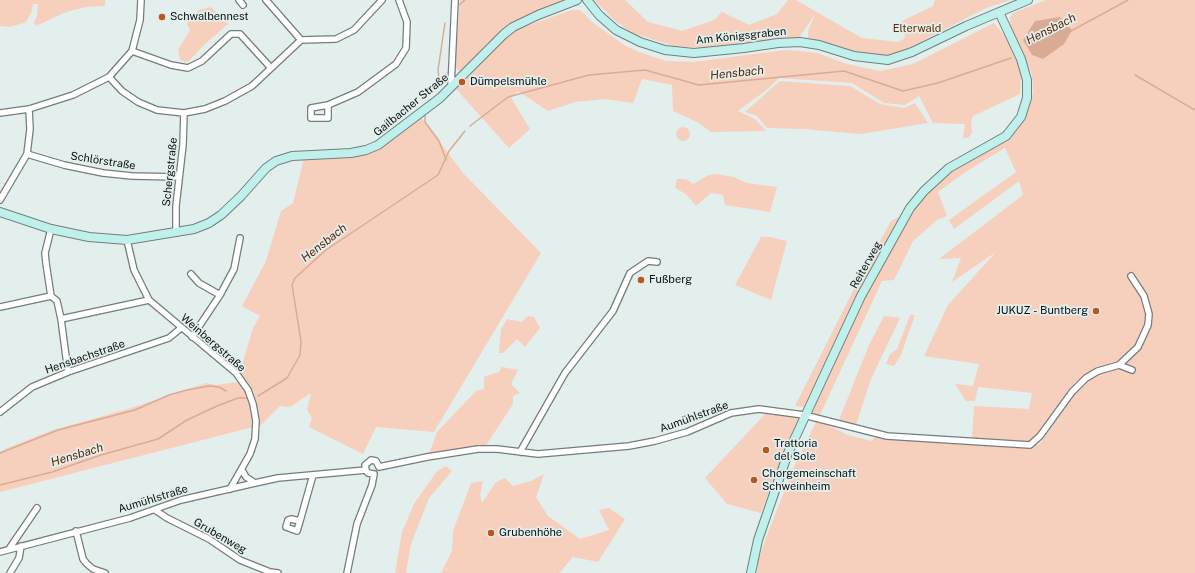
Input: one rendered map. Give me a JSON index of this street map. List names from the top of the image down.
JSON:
{
  "streets": {
    "street": [
      "Am Königsgraben",
      "Gailbacher Straße",
      "Schlörstraße",
      "Schergstraße",
      "Reiterweg",
      "Weinbergstraße",
      "Hensbachstraße",
      "Aumühlstraße",
      "Grubenweg"
    ]
  },
  "crossings": [
    ["Am Königsgraben", "Reiterweg"],
    ["Gailbacher Straße", "Schergstraße"],
    ["Gailbacher Straße", "Weinbergstraße"],
    ["Schlörstraße", "Schergstraße"],
    ["Reiterweg", "Aumühlstraße"],
    ["Weinbergstraße", "Hensbachstraße"],
    ["Weinbergstraße", "Aumühlstraße"],
    ["Aumühlstraße", "Grubenweg"]
  ],
  "water": ["Hensbach"],
  "parks": ["Elterwald"],
  "places": [
    "Schwalbennest",
    "Dümpelsmühle",
    "Fußberg",
    "JUKUZ - Buntberg",
    "Trattoria del Sole",
    "Chorgemeinschaft Schweinheim",
    "Grubenhöhe"
  ]
}
